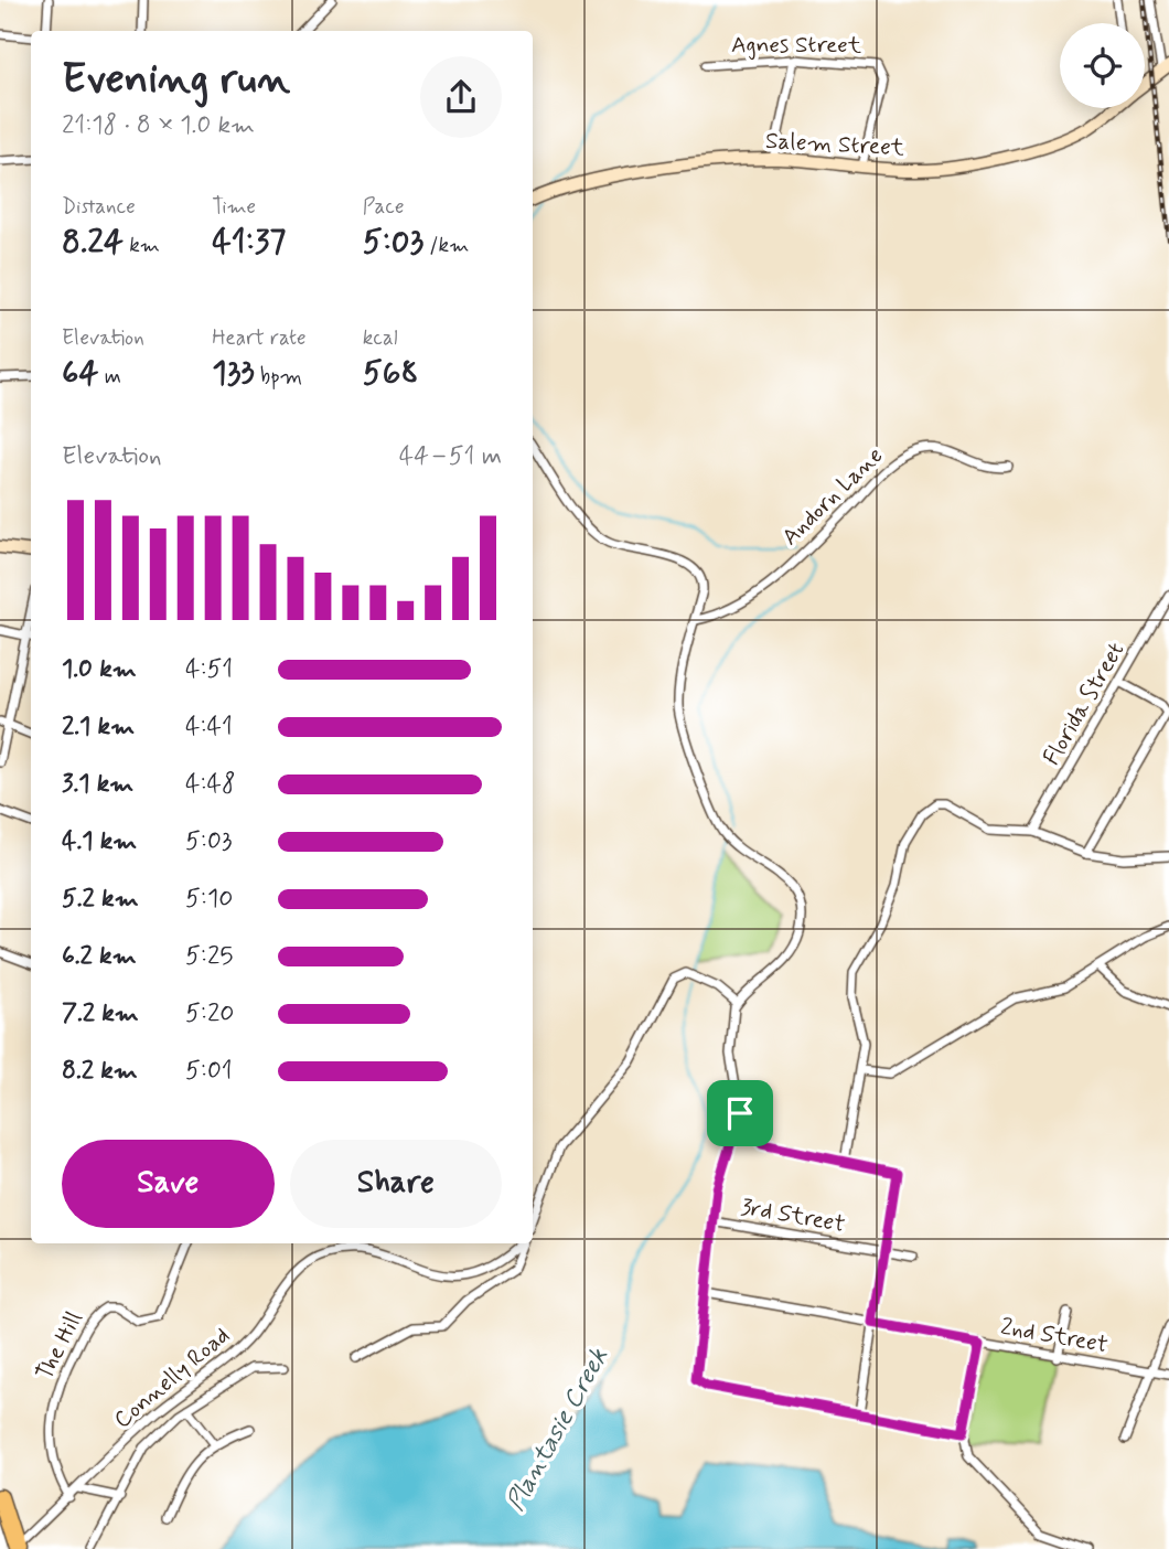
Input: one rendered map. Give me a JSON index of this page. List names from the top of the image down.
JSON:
{
  "streets": {
    "street": [
      "Agnes Street",
      "Salem Street",
      "Andorn Lane",
      "Florida Street",
      "3rd Street",
      "2nd Street",
      "The Hill",
      "Connelly Road"
    ]
  },
  "crossings": [
    ["Agnes Street", "Salem Street"],
    ["The Hill", "Connelly Road"]
  ],
  "water": ["Plantasie Creek"],
  "page": {
    "heading": ["Evening run", "21:18 · 8 × 1.0 km"],
    "stats": [
      ["Distance", "8.24 km"],
      ["Time", "41:37"],
      ["Pace", "5:03 /km"],
      ["Elevation", "64 m"],
      ["Heart rate", "133 bpm"],
      ["kcal", "568"]
    ],
    "chart": ["Elevation", "44–51 m"],
    "list": [
      {
        "name": "1.0 km",
        "note": "4:51"
      },
      {
        "name": "2.1 km",
        "note": "4:41"
      },
      {
        "name": "3.1 km",
        "note": "4:48"
      },
      {
        "name": "4.1 km",
        "note": "5:03"
      },
      {
        "name": "5.2 km",
        "note": "5:10"
      },
      {
        "name": "6.2 km",
        "note": "5:25"
      },
      {
        "name": "7.2 km",
        "note": "5:20"
      },
      {
        "name": "8.2 km",
        "note": "5:01"
      }
    ],
    "buttons": ["Save", "Share"]
  }
}
